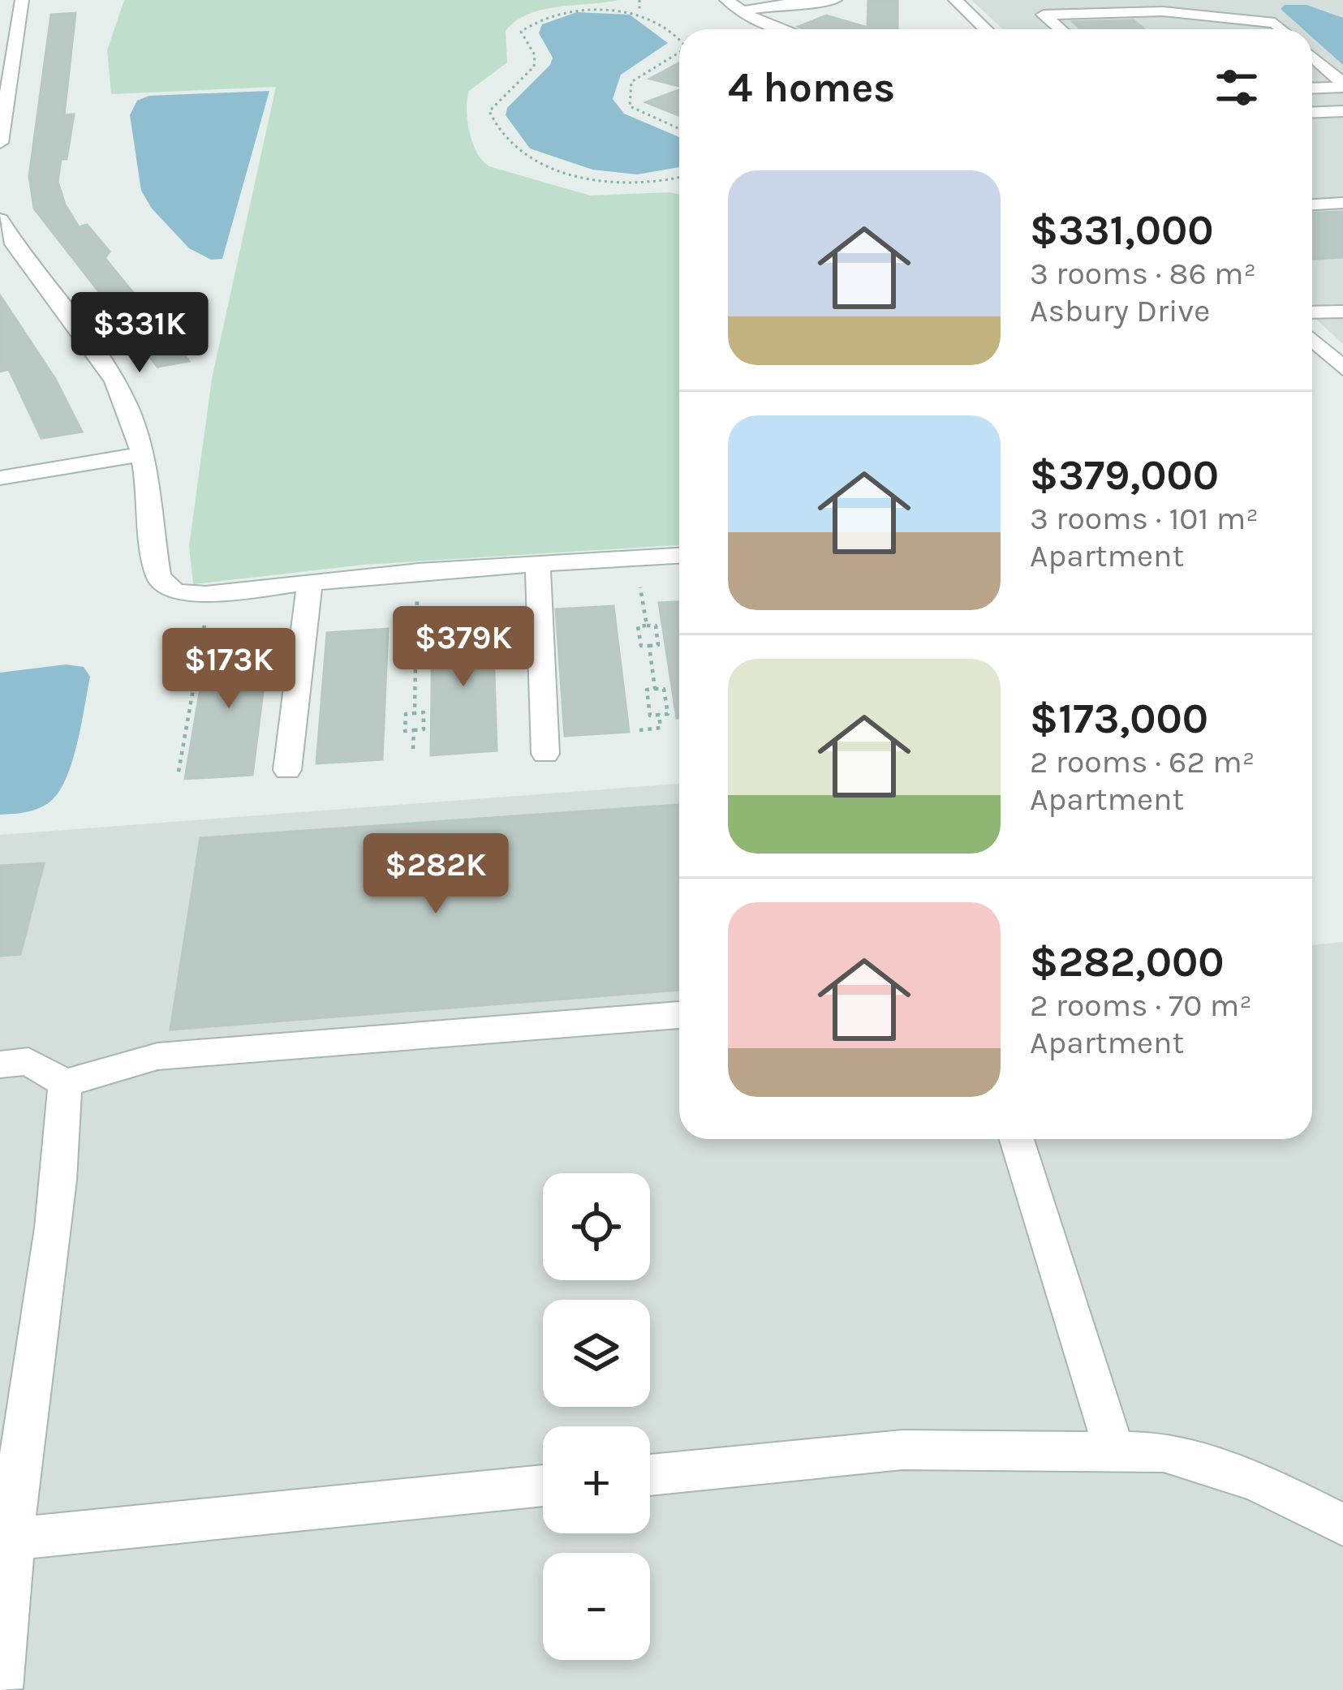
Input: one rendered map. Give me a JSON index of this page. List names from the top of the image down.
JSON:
{
  "page": {
    "heading": "4 homes",
    "list": [
      {
        "name": "$331,000",
        "note": "3 rooms · 86 m² · Asbury Drive"
      },
      {
        "name": "$379,000",
        "note": "3 rooms · 101 m² · Apartment"
      },
      {
        "name": "$173,000",
        "note": "2 rooms · 62 m² · Apartment"
      },
      {
        "name": "$282,000",
        "note": "2 rooms · 70 m² · Apartment"
      }
    ],
    "price": [
      "$331K",
      "$379K",
      "$173K",
      "$282K"
    ],
    "map_buttons": ["+", "−"]
  }
}
